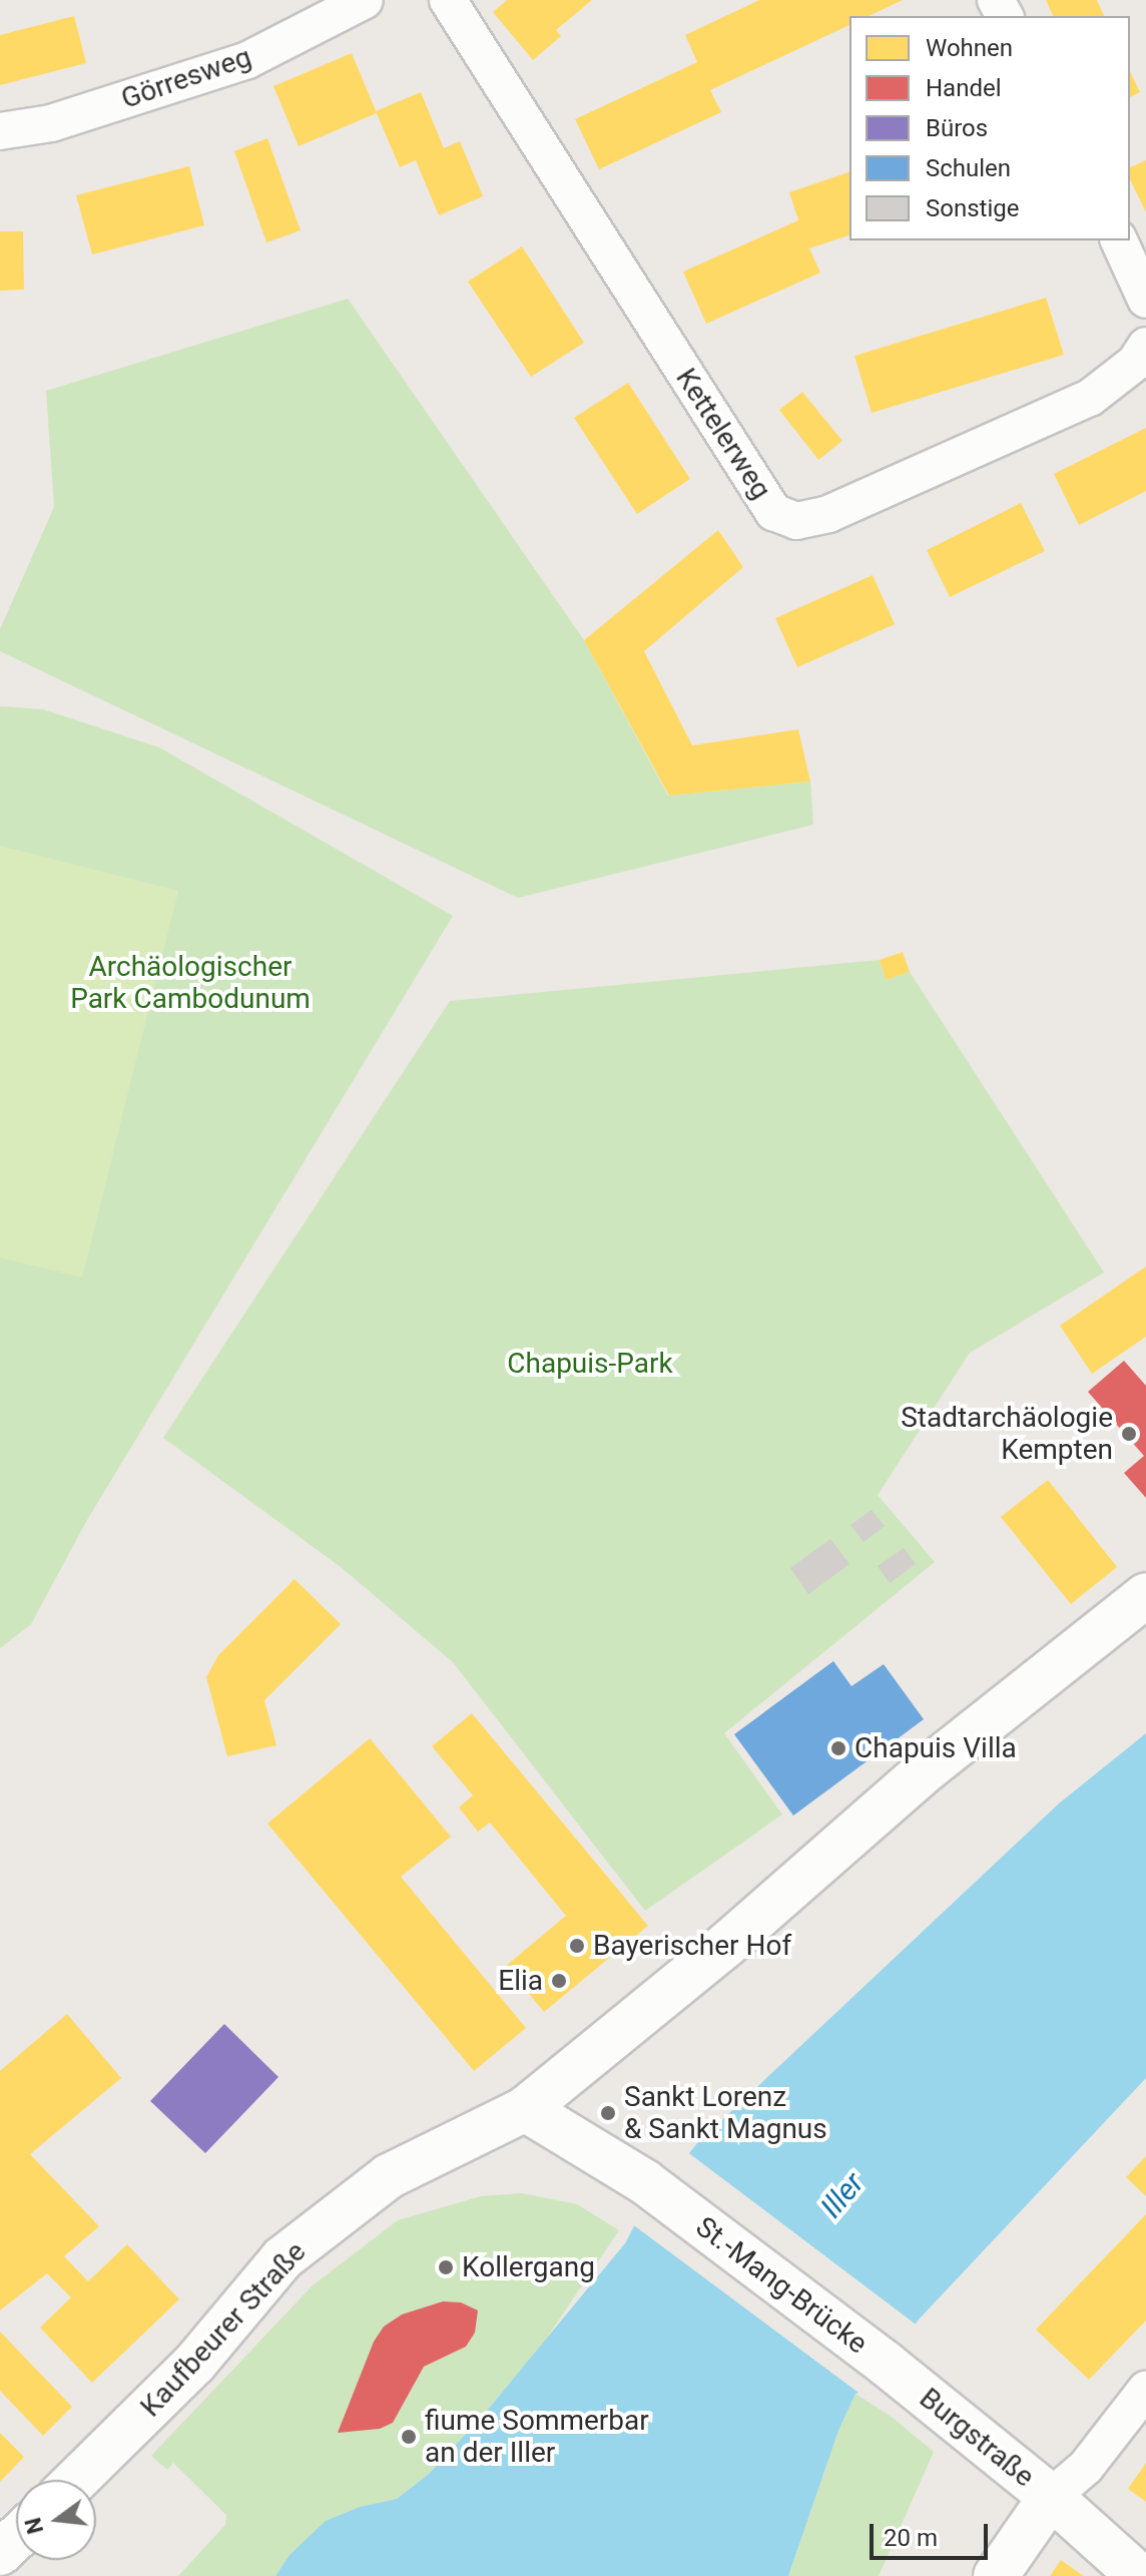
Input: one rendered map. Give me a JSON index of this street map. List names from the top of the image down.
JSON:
{
  "streets": {
    "street": [
      "Görresweg",
      "Kettelerweg",
      "St.-Mang-Brücke",
      "Kaufbeurer Straße",
      "Burgstraße"
    ]
  },
  "crossings": [
    ["St.-Mang-Brücke", "Kaufbeurer Straße"],
    ["St.-Mang-Brücke", "Burgstraße"]
  ],
  "water": ["Iller"],
  "parks": ["Archäologischer Park Cambodunum", "Chapuis-Park"],
  "places": [
    "Stadtarchäologie Kempten",
    "Chapuis Villa",
    "Bayerischer Hof",
    "Elia",
    "Sankt Lorenz & Sankt Magnus",
    "Kollergang",
    "fiume Sommerbar an der Iller"
  ],
  "legend": [
    "Wohnen",
    "Handel",
    "Büros",
    "Schulen",
    "Sonstige"
  ],
  "scale_bar": "20 m",
  "north": "left"
}
